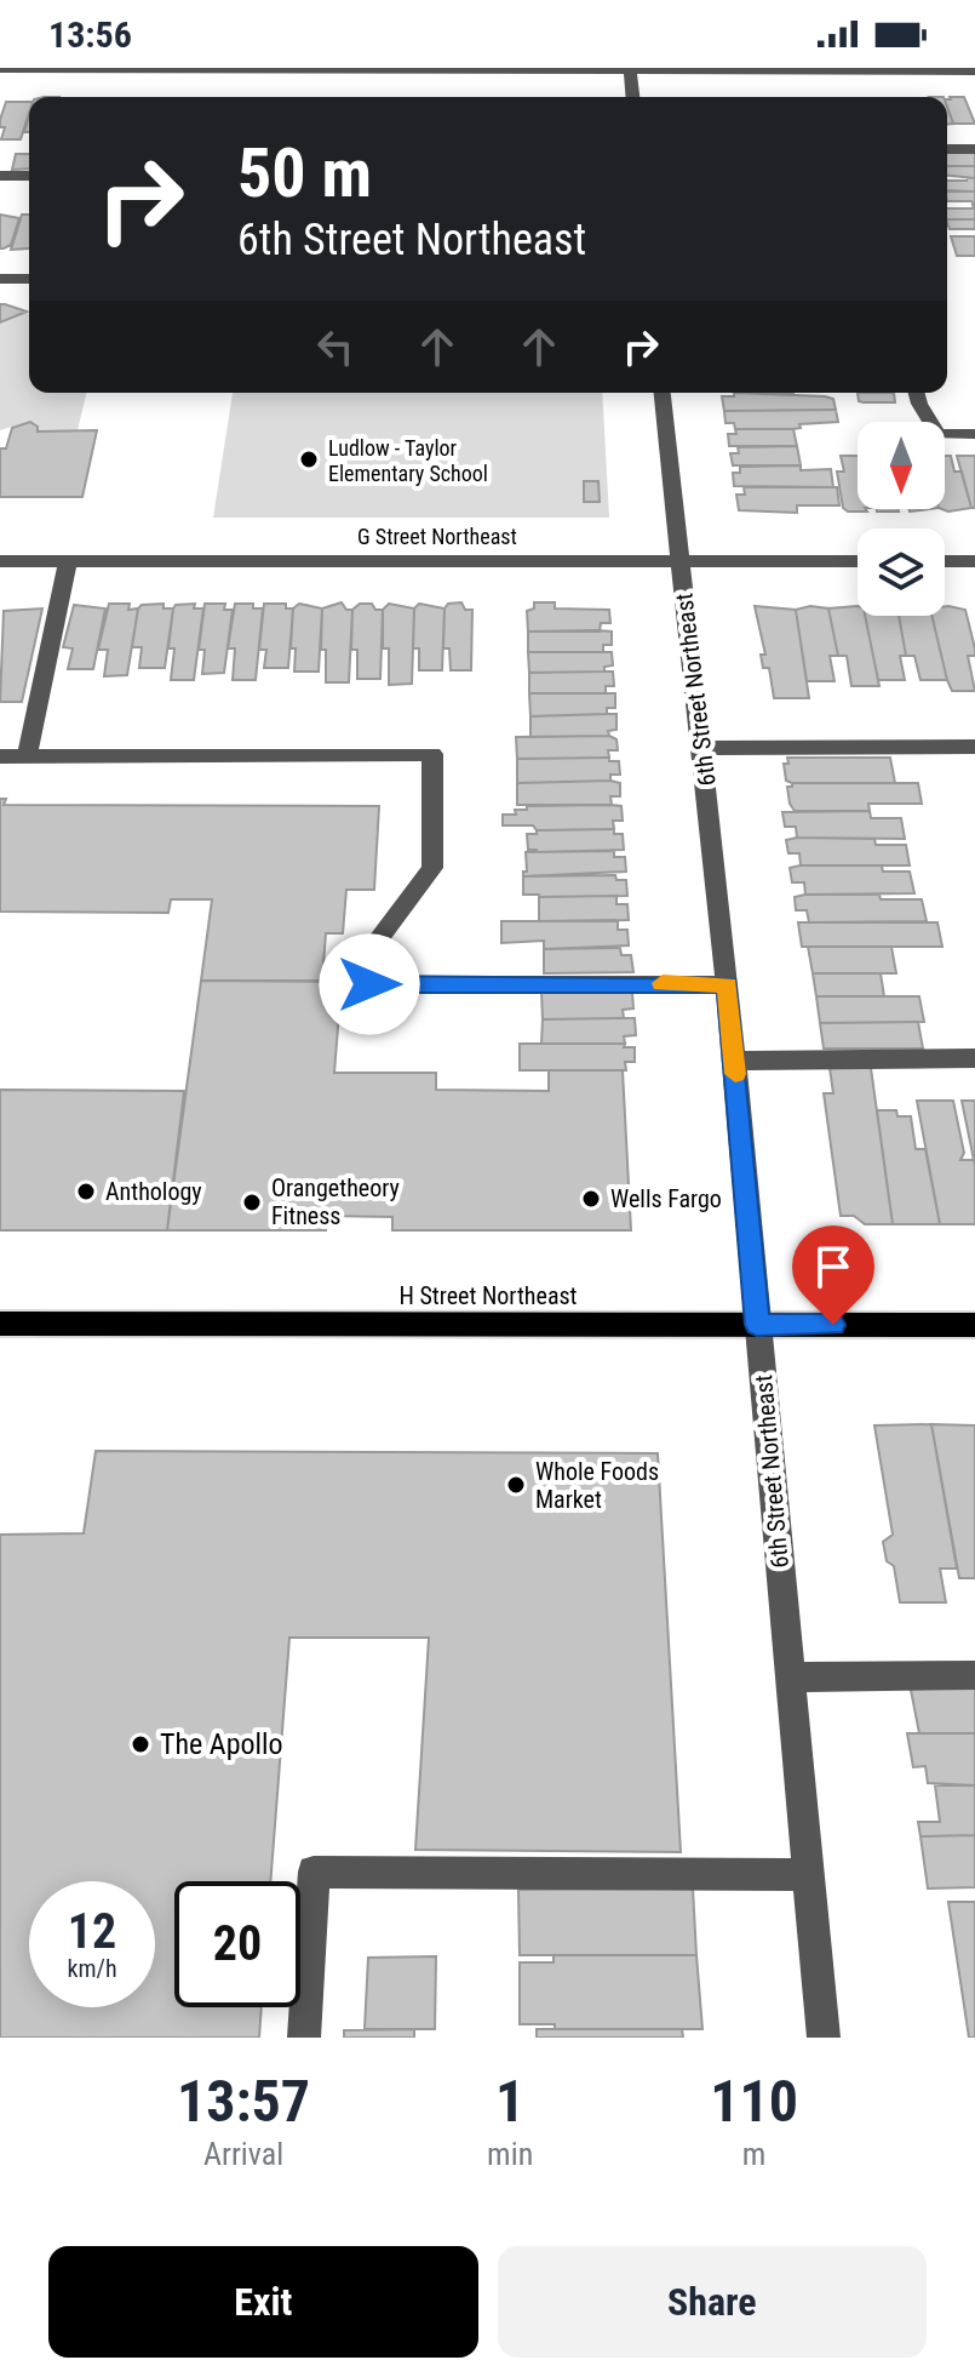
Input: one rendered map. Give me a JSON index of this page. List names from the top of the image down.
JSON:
{
  "streets": {
    "main road": ["H Street Northeast"],
    "street": ["G Street Northeast", "6th Street Northeast"]
  },
  "crossings": [
    ["G Street Northeast", "6th Street Northeast"],
    ["6th Street Northeast", "H Street Northeast"]
  ],
  "places": [
    "Ludlow - Taylor Elementary School",
    "Anthology",
    "Wells Fargo",
    "Orangetheory Fitness",
    "Whole Foods Market",
    "The Apollo"
  ],
  "north": "bottom",
  "page": {
    "status": "13:56",
    "turn": ["50 m", "6th Street Northeast"],
    "speed": "12 km/h",
    "limit": "20",
    "eta": [
      "13:57",
      "Arrival",
      "1",
      "min",
      "110",
      "m"
    ],
    "buttons": ["Exit", "Share"]
  }
}
